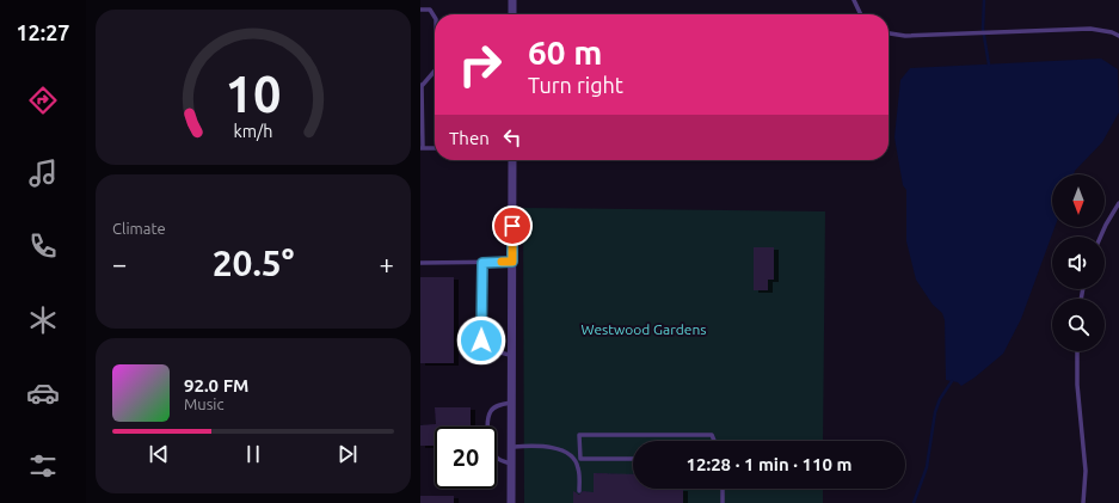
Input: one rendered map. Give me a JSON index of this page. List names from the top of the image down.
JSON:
{
  "parks": ["Westwood Gardens"],
  "north": "bottom",
  "page": {
    "tabs": "12:27",
    "turn": ["60 m", "Turn right"],
    "then": "Then",
    "tile": "Climate",
    "heat": ["−", "20.5°", "+"],
    "song": ["92.0 FM", "Music"],
    "limit": "20",
    "trip": "12:28 · 1 min · 110 m",
    "gauge": ["10", "km/h"]
  }
}
